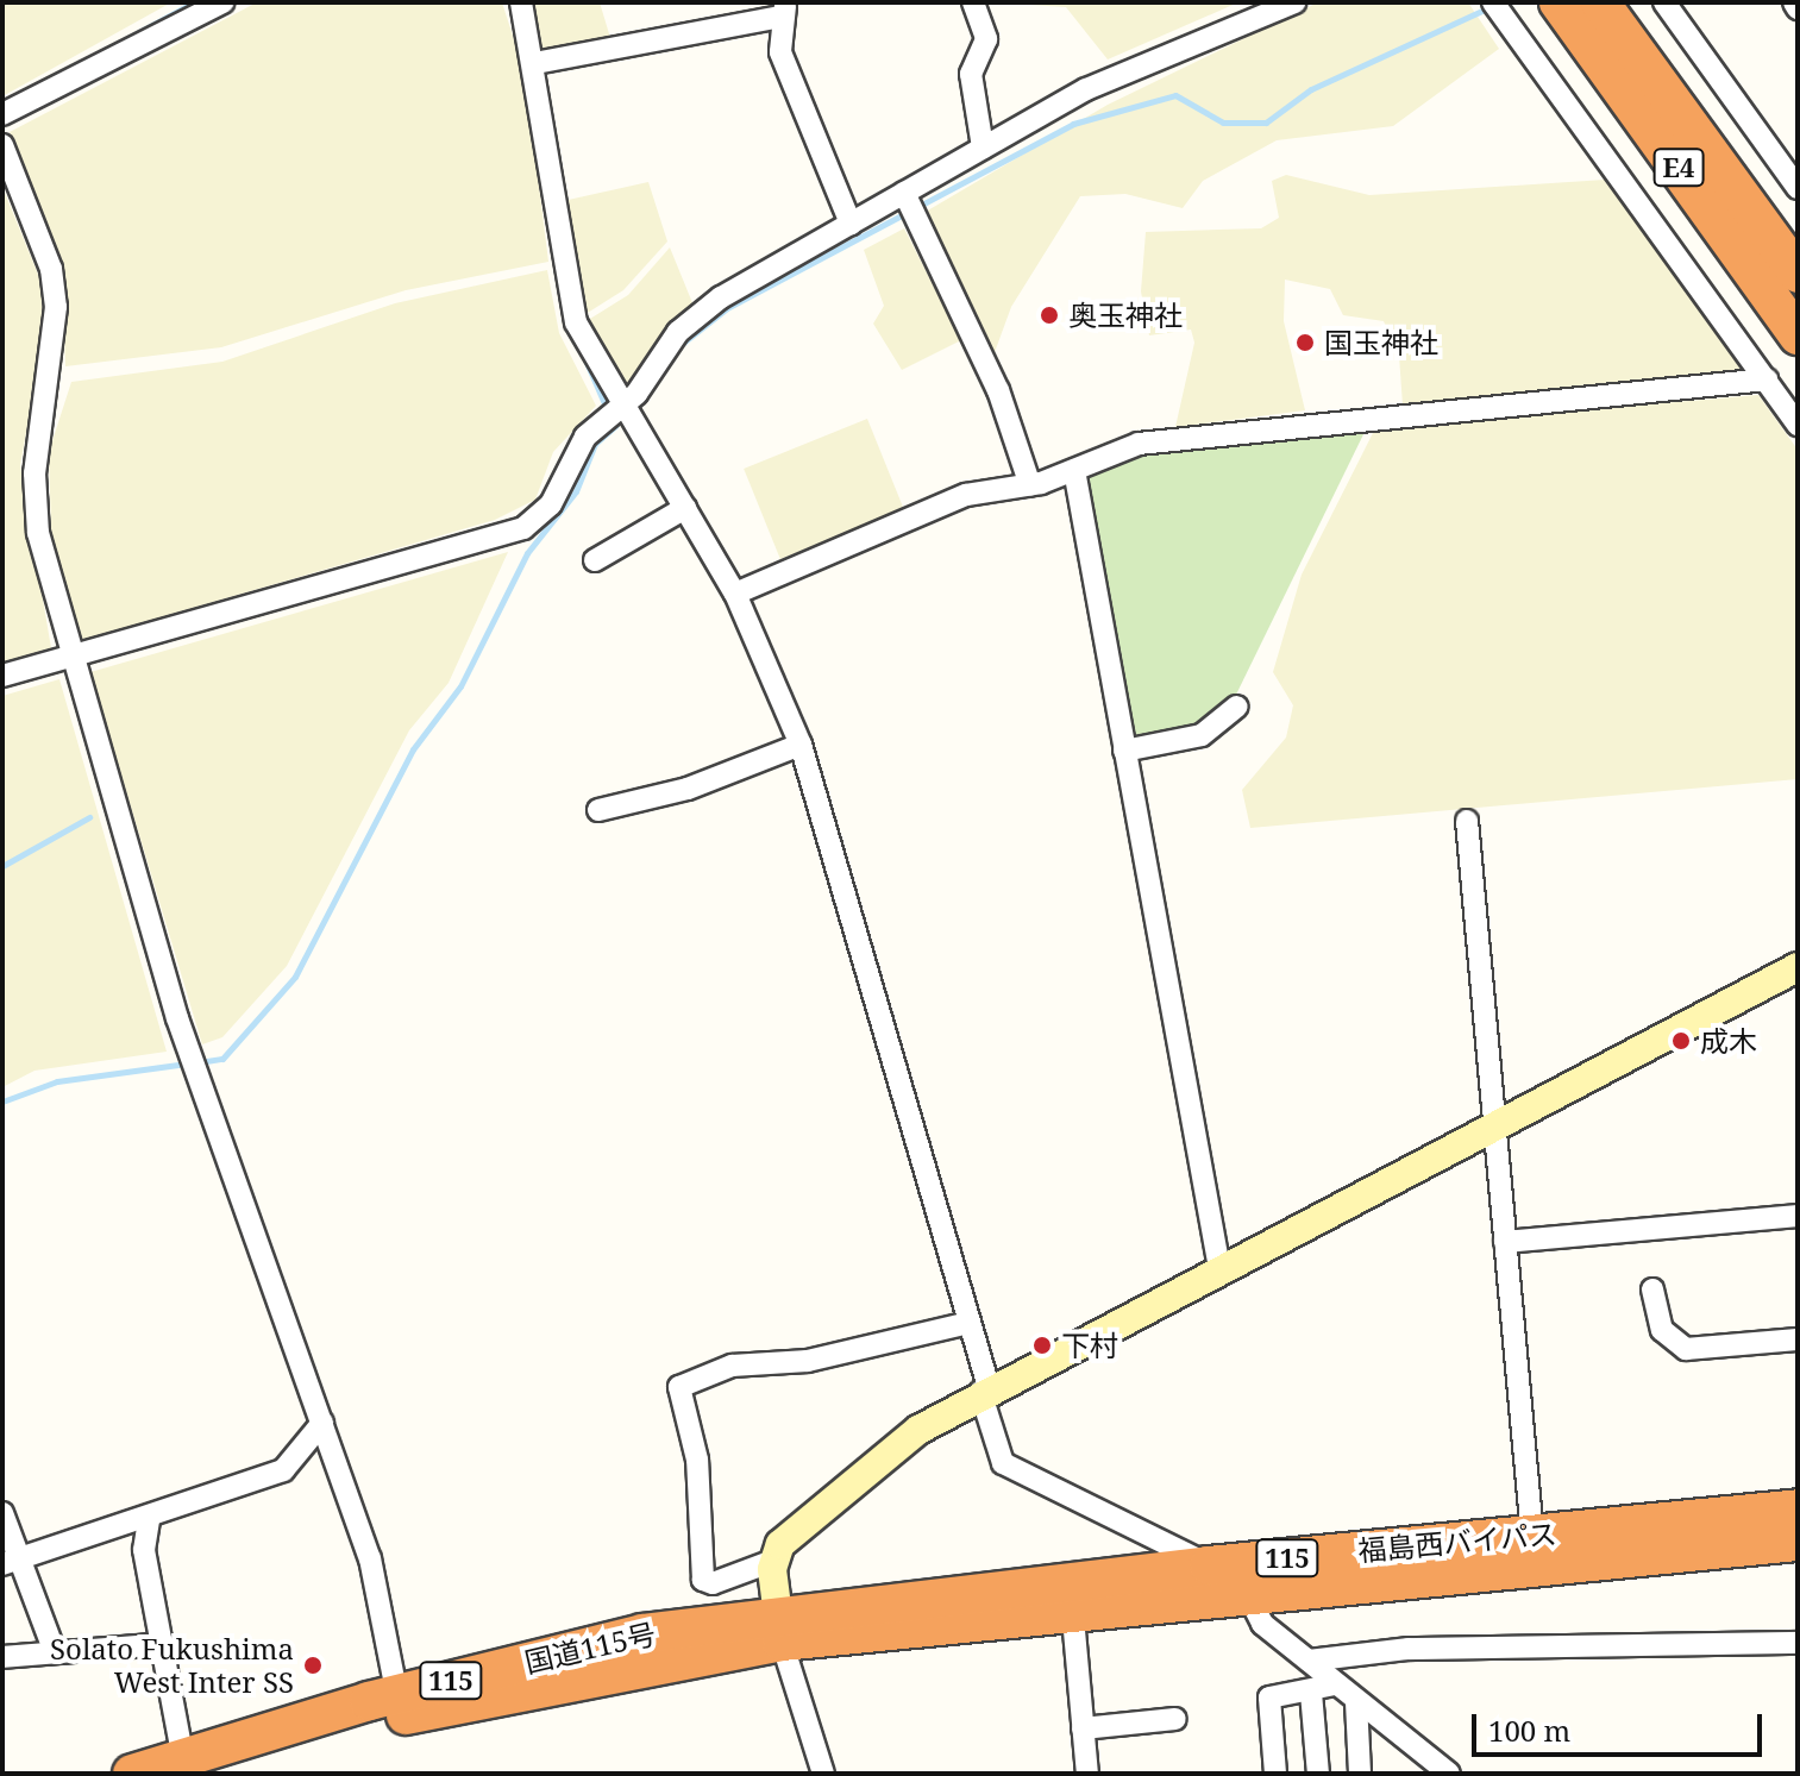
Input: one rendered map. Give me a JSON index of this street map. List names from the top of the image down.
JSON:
{
  "streets": {
    "highway": [
      "E4",
      "福島西バイパス",
      "115",
      "国道115号"
    ]
  },
  "crossings": [
    ["福島西バイパス", "国道115号"]
  ],
  "places": [
    "奥玉神社",
    "国玉神社",
    "成木",
    "下村",
    "Solato Fukushima West Inter SS"
  ],
  "scale_bar": "100 m"
}
